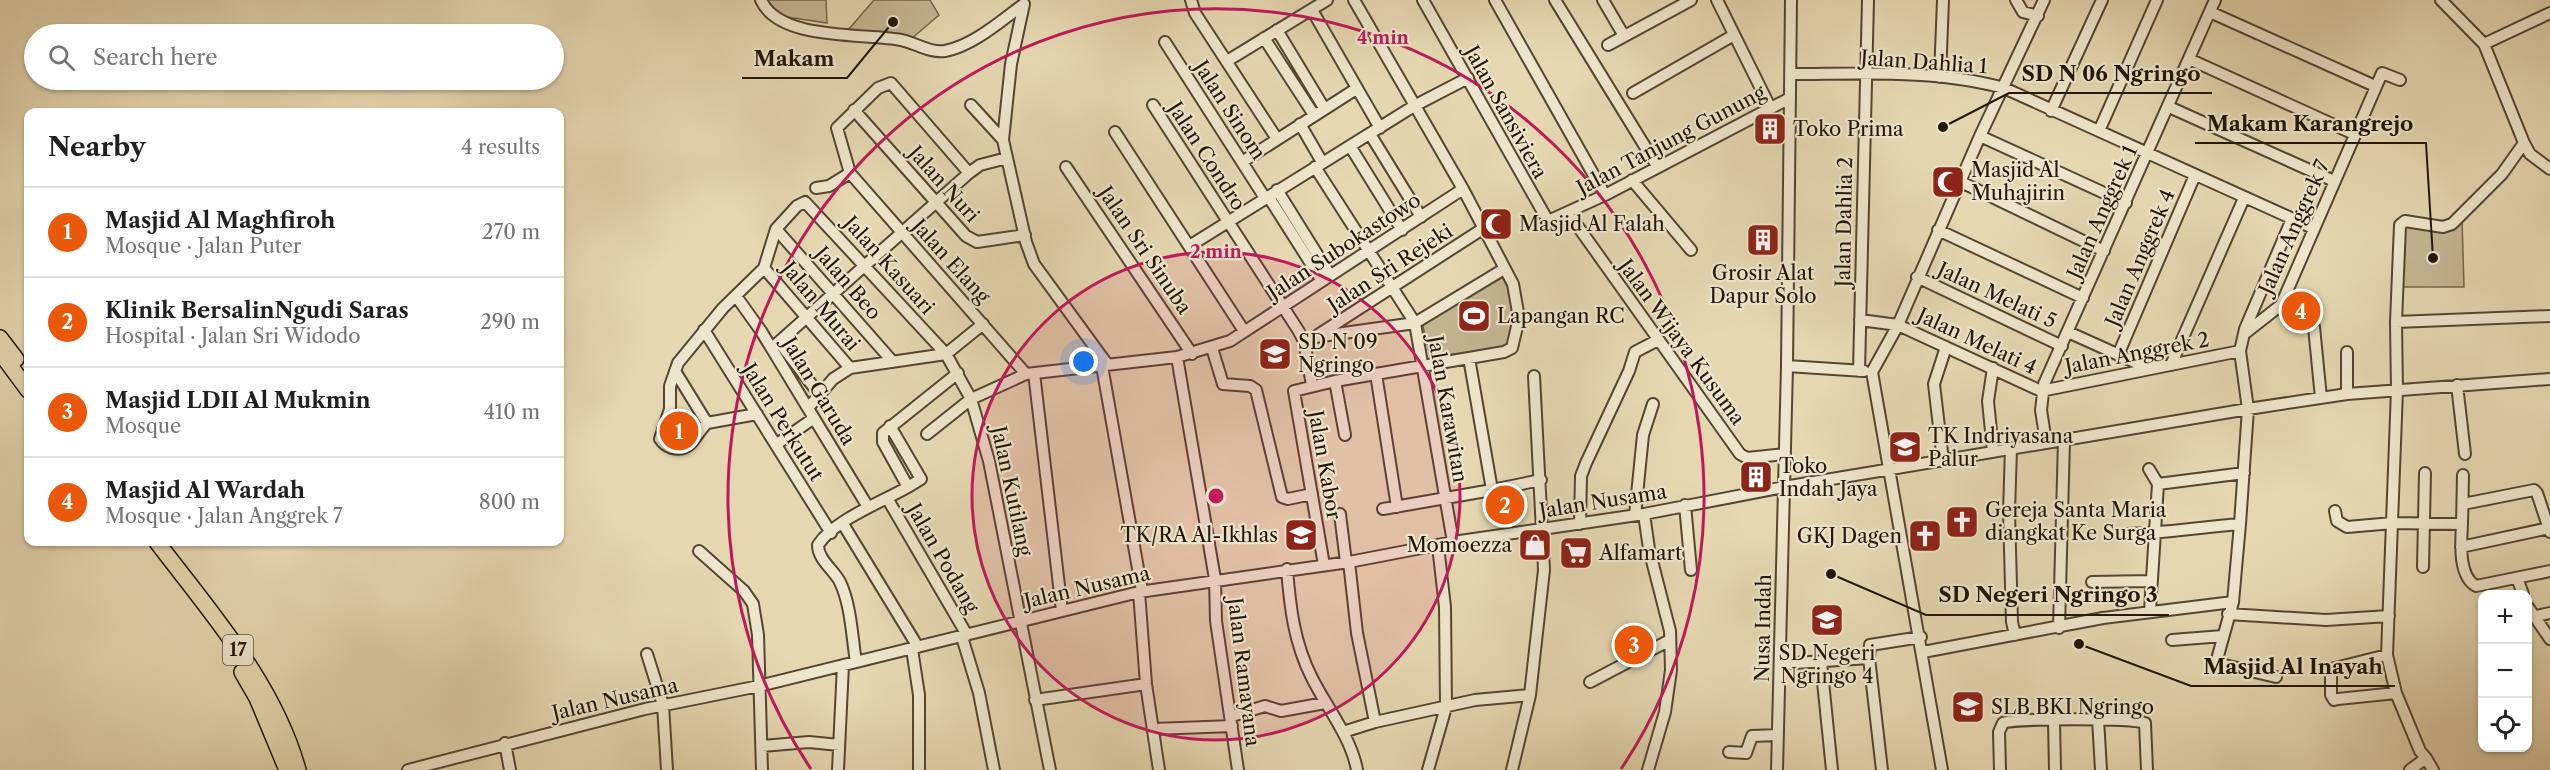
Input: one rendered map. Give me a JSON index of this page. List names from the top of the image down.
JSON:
{
  "streets": {
    "highway": ["17"],
    "street": [
      "Jalan Dahlia 1",
      "Jalan Sinom",
      "Jalan Sansiviera",
      "Jalan Tanjung Gunung",
      "Jalan Condro",
      "Jalan Nuri",
      "Jalan Anggrek 1",
      "Jalan Dahlia 2",
      "Jalan Anggrek 7",
      "Jalan Subokastowo",
      "Jalan Sri Sinuba",
      "Jalan Anggrek 4",
      "Jalan Elang",
      "Jalan Kasuari",
      "Jalan Sri Rejeki",
      "Jalan Beo",
      "Jalan Melati 5",
      "Jalan Murai",
      "Jalan Melati 4",
      "Jalan Wijaya Kusuma",
      "Jalan Anggrek 2",
      "Jalan Garuda",
      "Jalan Karawitan",
      "Jalan Perkutut",
      "Jalan Kabor",
      "Jalan Kutilang",
      "Jalan Nusama",
      "Jalan Podang",
      "Nusa Indah",
      "Jalan Ramayana"
    ]
  },
  "crossings": [
    ["Jalan Dahlia 1", "Jalan Anggrek 1"],
    ["Jalan Dahlia 1", "Jalan Dahlia 2"],
    ["Jalan Dahlia 1", "Jalan Anggrek 7"],
    ["Jalan Dahlia 1", "Jalan Anggrek 4"],
    ["Jalan Dahlia 1", "Nusa Indah"],
    ["Jalan Sinom", "Jalan Subokastowo"],
    ["Jalan Sansiviera", "Jalan Tanjung Gunung"],
    ["Jalan Sansiviera", "Jalan Wijaya Kusuma"],
    ["Jalan Tanjung Gunung", "Jalan Wijaya Kusuma"],
    ["Jalan Tanjung Gunung", "Nusa Indah"],
    ["Jalan Condro", "Jalan Subokastowo"],
    ["Jalan Condro", "Jalan Kabor"],
    ["Jalan Anggrek 1", "Jalan Melati 5"],
    ["Jalan Anggrek 1", "Jalan Melati 4"],
    ["Jalan Anggrek 1", "Jalan Anggrek 2"],
    ["Jalan Dahlia 2", "Jalan Melati 4"],
    ["Jalan Subokastowo", "Jalan Sri Sinuba"],
    ["Jalan Subokastowo", "Jalan Elang"],
    ["Jalan Subokastowo", "Jalan Karawitan"],
    ["Jalan Subokastowo", "Jalan Kutilang"],
    ["Jalan Kasuari", "Jalan Beo"],
    ["Jalan Kasuari", "Jalan Kutilang"],
    ["Jalan Sri Rejeki", "Jalan Karawitan"],
    ["Jalan Melati 4", "Jalan Anggrek 2"],
    ["Jalan Wijaya Kusuma", "Nusa Indah"],
    ["Jalan Karawitan", "Jalan Nusama"],
    ["Jalan Kabor", "Jalan Nusama"],
    ["Jalan Kutilang", "Jalan Nusama"],
    ["Jalan Nusama", "Jalan Podang"],
    ["Jalan Nusama", "Nusa Indah"],
    ["Jalan Nusama", "Jalan Ramayana"]
  ],
  "places": {
    "other": [
      "Makam",
      "SD N 06 Ngringo",
      "Makam Karangrejo",
      "SD Negeri Ngringo 3",
      "Masjid Al Inayah"
    ],
    "building": ["Toko Prima", "Grosir Alat Dapur Solo", "Toko Indah Jaya"],
    "mosque": ["Masjid Al Muhajirin", "Masjid Al Falah"],
    "sports": ["Lapangan RC"],
    "school or university": [
      "SD N 09 Ngringo",
      "TK Indriyasana Palur",
      "TK/RA Al-Ikhlas",
      "SD Negeri Ngringo 4",
      "SLB BKI Ngringo"
    ],
    "church": ["Gereja Santa Maria diangkat Ke Surga", "GKJ Dagen"],
    "shop": ["Momoezza"],
    "supermarket": ["Alfamart"]
  },
  "page": {
    "search": "Search here",
    "heading": ["Nearby", "4 results"],
    "list": [
      {
        "mark": "1",
        "name": "Masjid Al Maghfiroh",
        "note": "Mosque · Jalan Puter",
        "value": "270 m"
      },
      {
        "mark": "2",
        "name": "Klinik BersalinNgudi Saras",
        "note": "Hospital · Jalan Sri Widodo",
        "value": "290 m"
      },
      {
        "mark": "3",
        "name": "Masjid LDII Al Mukmin",
        "note": "Mosque",
        "value": "410 m"
      },
      {
        "mark": "4",
        "name": "Masjid Al Wardah",
        "note": "Mosque · Jalan Anggrek 7",
        "value": "800 m"
      }
    ],
    "pins": [
      "4",
      "1",
      "2",
      "3"
    ],
    "map_buttons": ["+", "−"]
  },
  "rings": ["4 min", "2 min"]
}
